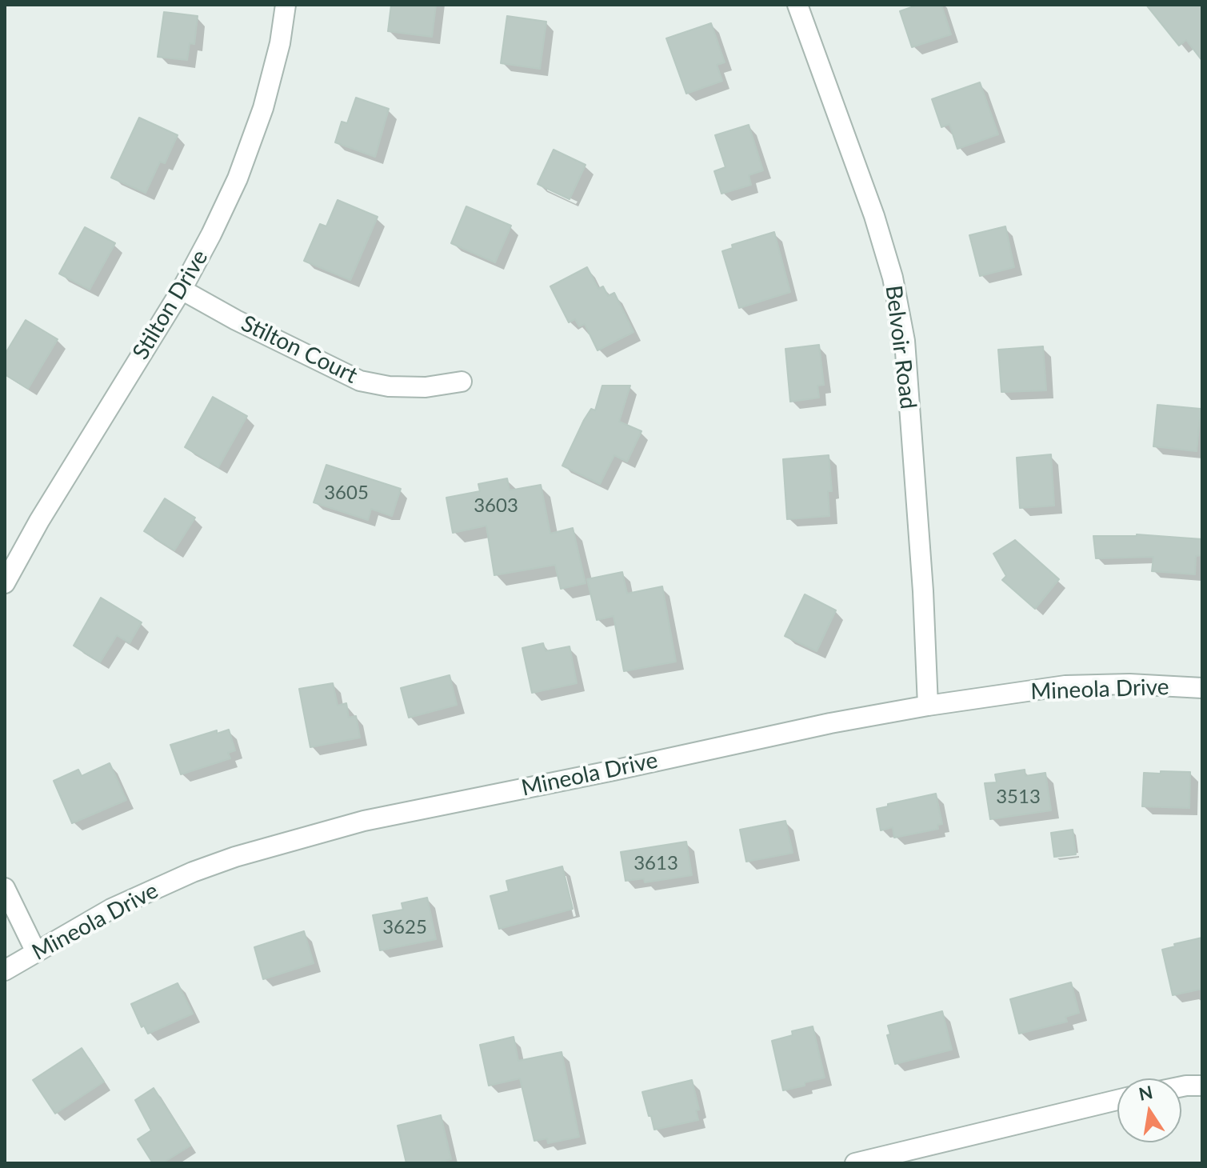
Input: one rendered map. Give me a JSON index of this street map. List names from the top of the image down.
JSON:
{
  "streets": {
    "street": [
      "Stilton Drive",
      "Belvoir Road",
      "Stilton Court",
      "Mineola Drive"
    ]
  },
  "crossings": [
    ["Stilton Drive", "Stilton Court"],
    ["Belvoir Road", "Mineola Drive"]
  ],
  "house_numbers": [
    "3605",
    "3603",
    "3513",
    "3613",
    "3625"
  ],
  "north": "top"
}
